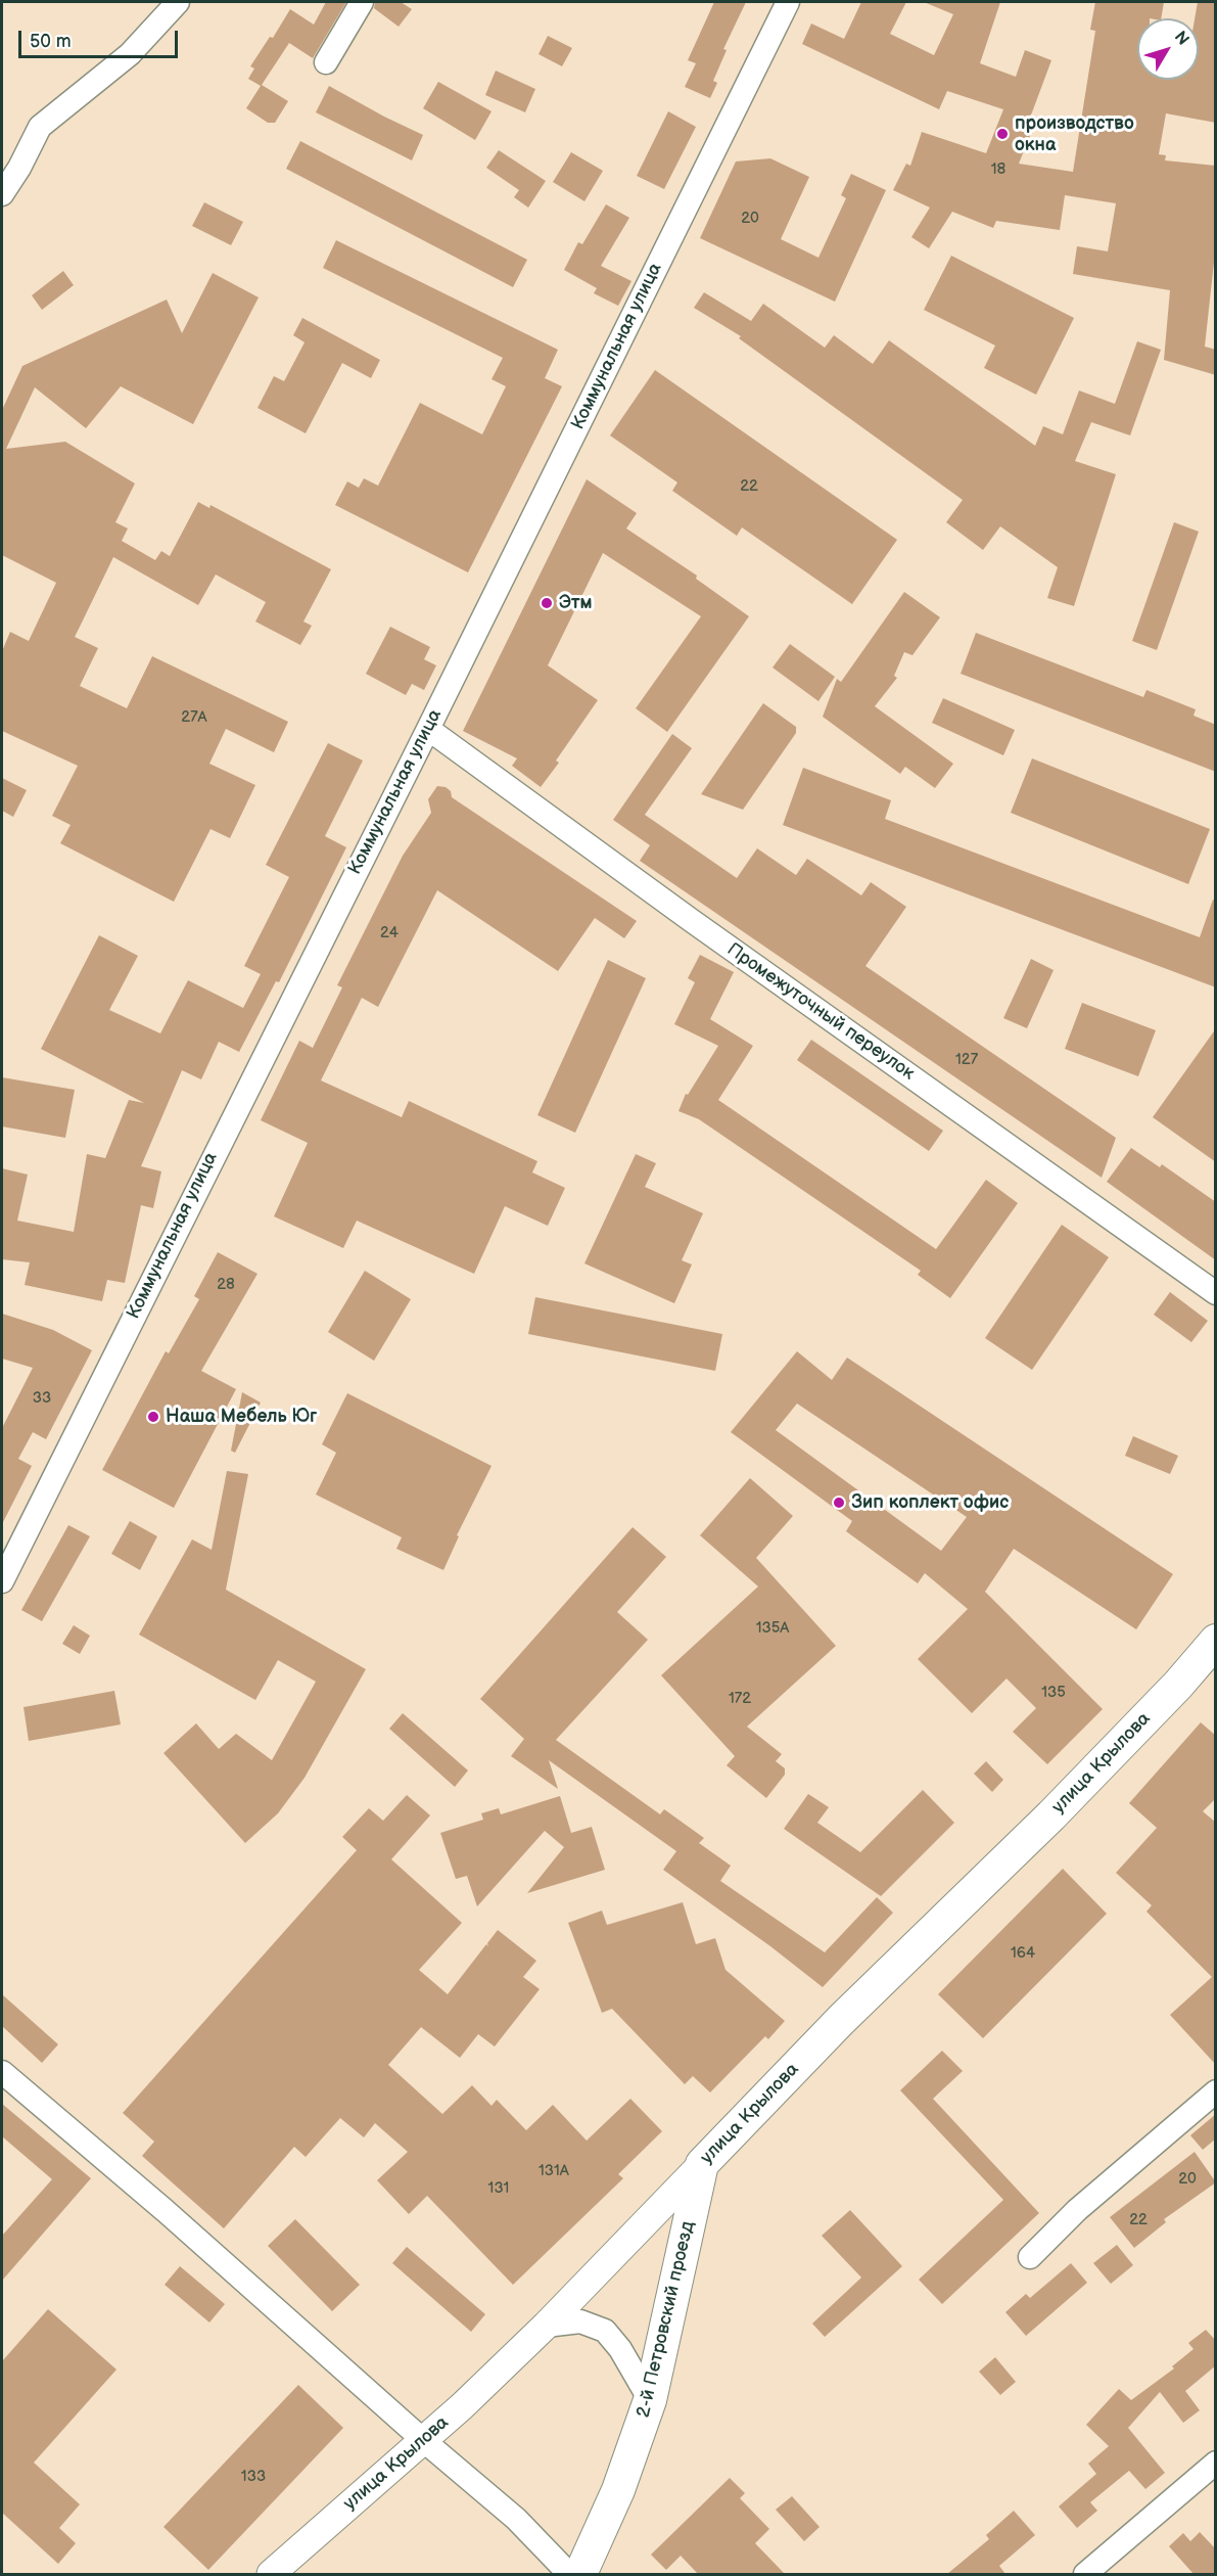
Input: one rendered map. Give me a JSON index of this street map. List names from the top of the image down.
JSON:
{
  "streets": {
    "main road": ["улица Крылова", "2-й Петровский проезд"],
    "street": ["Коммунальная улица", "Промежуточный переулок"]
  },
  "crossings": [
    ["Коммунальная улица", "Промежуточный переулок"],
    ["улица Крылова", "2-й Петровский проезд"]
  ],
  "places": [
    "производство окна",
    "Этм",
    "Наша Мебель Юг",
    "Зип коплект офис"
  ],
  "house_numbers": [
    "18",
    "20",
    "22",
    "27А",
    "24",
    "127",
    "28",
    "33",
    "135А",
    "135",
    "172",
    "164",
    "131А",
    "20",
    "131",
    "22",
    "133"
  ],
  "scale_bar": "50 m",
  "north": "top right"
}
